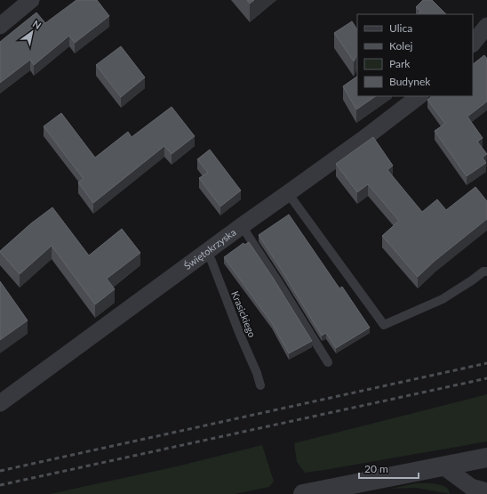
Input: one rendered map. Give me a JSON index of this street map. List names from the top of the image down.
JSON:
{
  "streets": {
    "street": ["Świętokrzyska"],
    "lane": ["Krasickiego"]
  },
  "crossings": [
    ["Świętokrzyska", "Krasickiego"]
  ],
  "legend": [
    "Ulica",
    "Kolej",
    "Park",
    "Budynek"
  ],
  "scale_bar": "20 m",
  "north": "top right"
}
